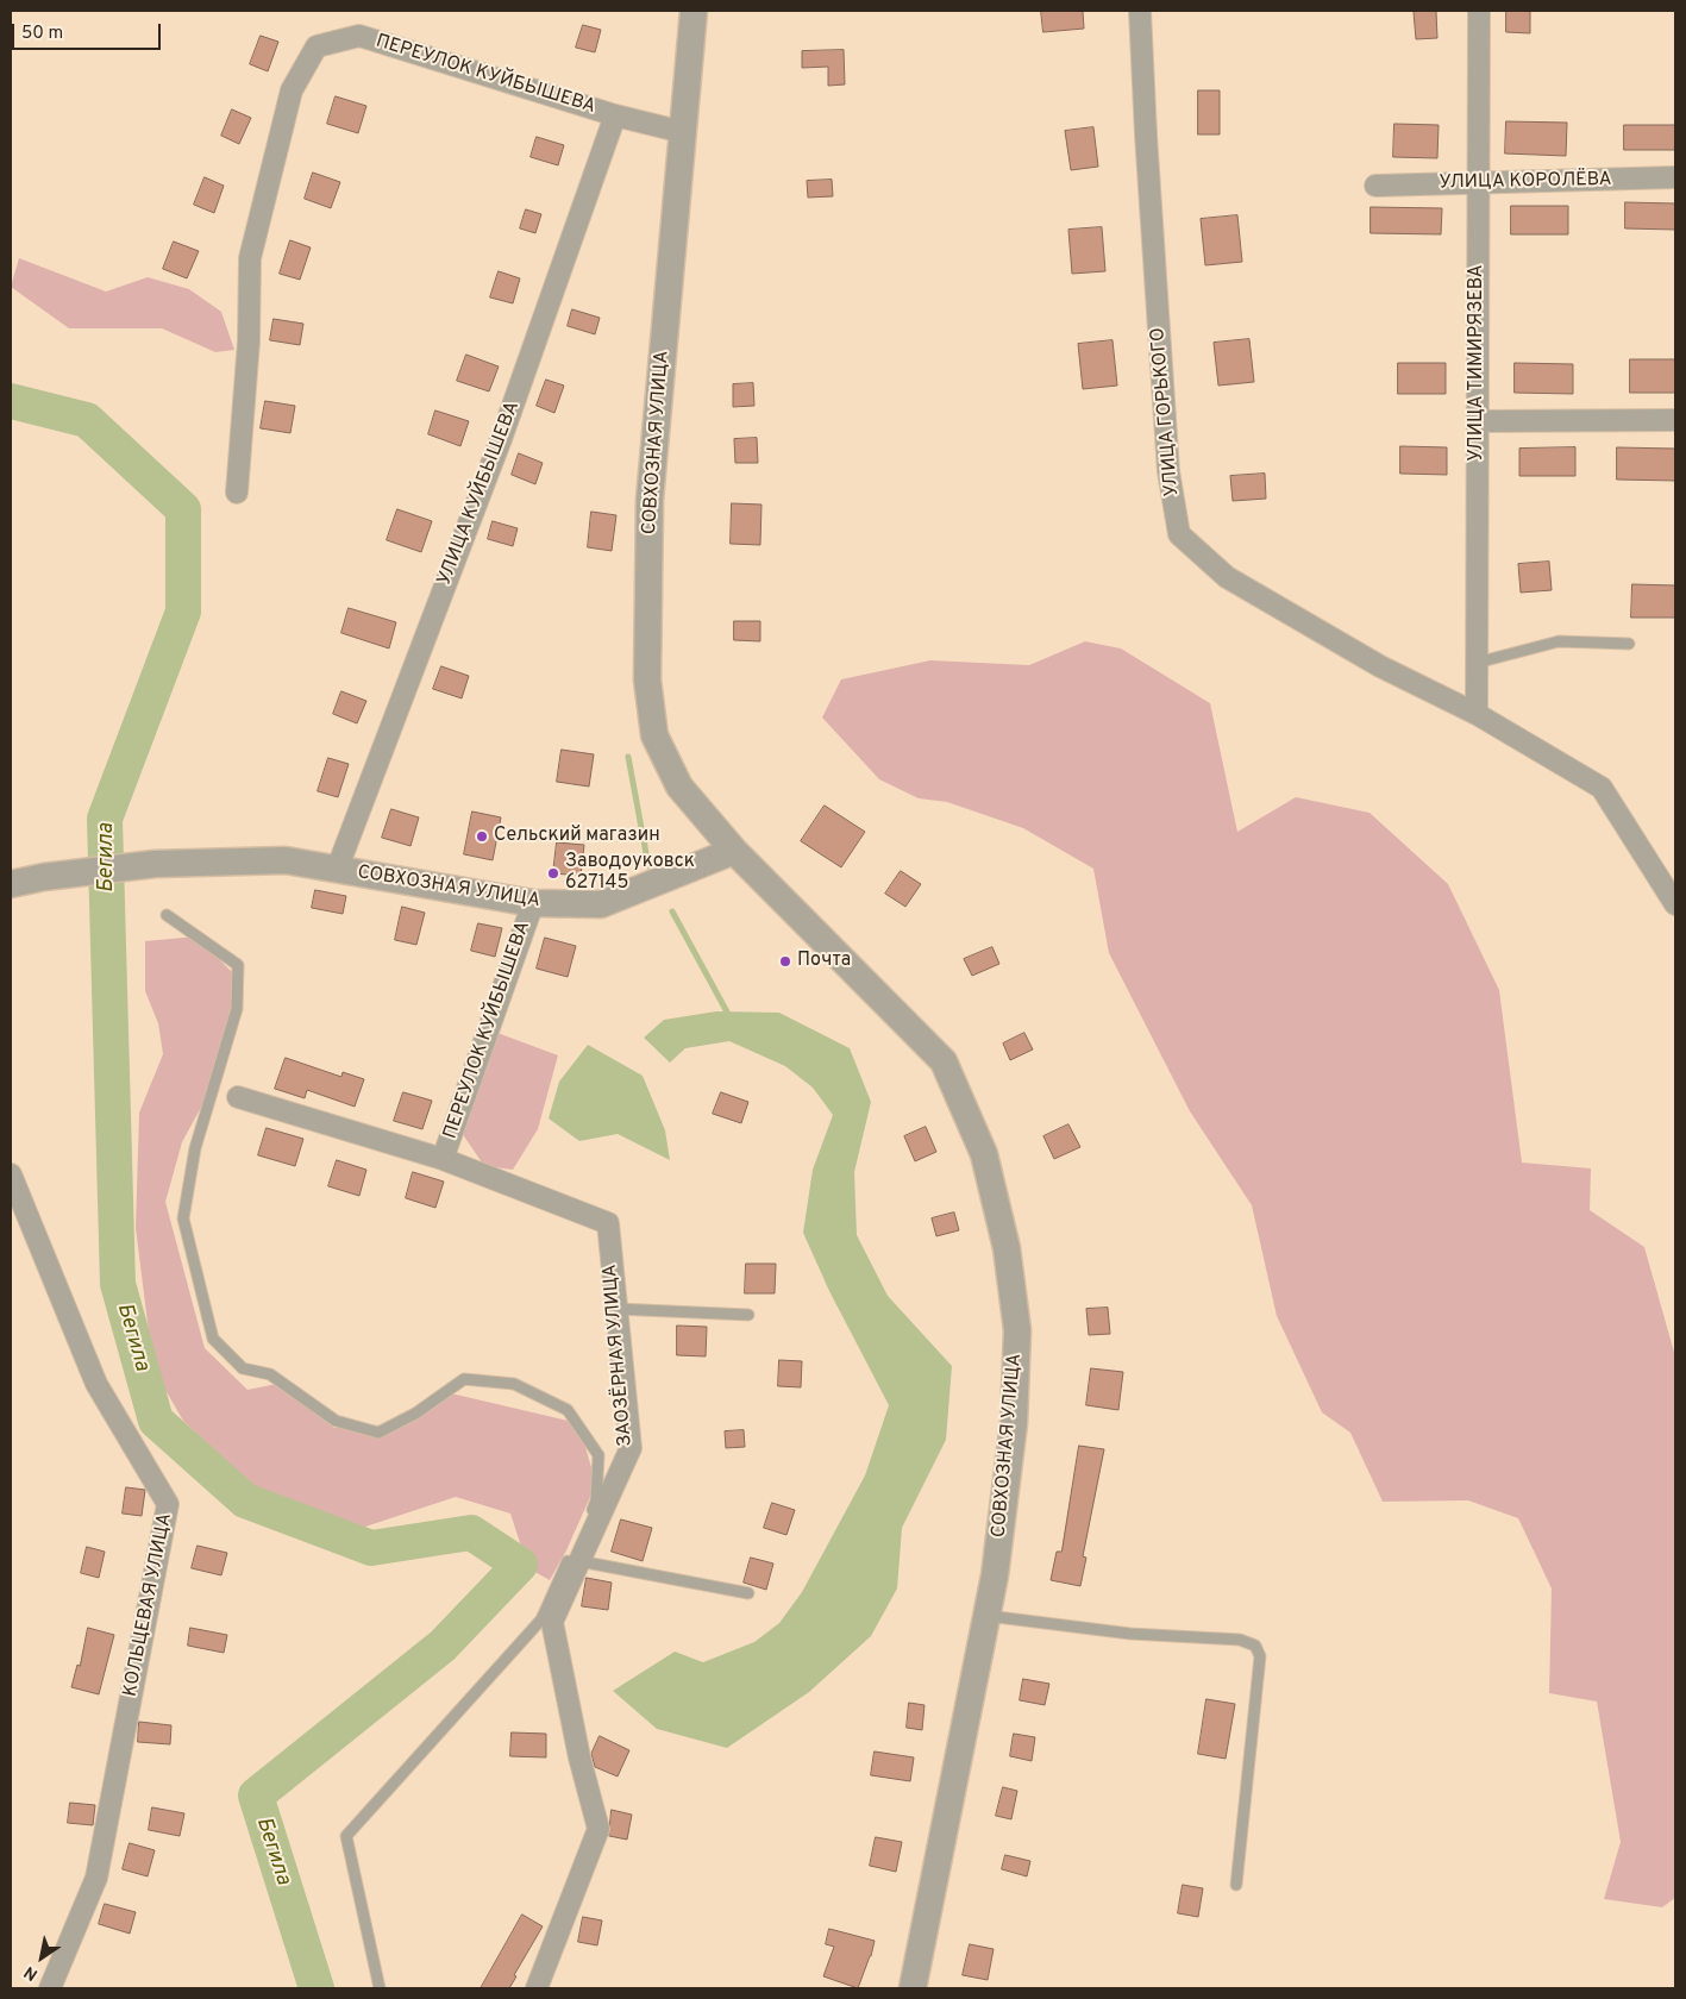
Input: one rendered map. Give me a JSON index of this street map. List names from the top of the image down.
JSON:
{
  "streets": {
    "street": [
      "ПЕРЕУЛОК КУЙБЫШЕВА",
      "УЛИЦА КОРОЛЁВА",
      "УЛИЦА ТИМИРЯЗЕВА",
      "УЛИЦА ГОРЬКОГО",
      "СОВХОЗНАЯ УЛИЦА",
      "УЛИЦА КУЙБЫШЕВА",
      "ЗАОЗЁРНАЯ УЛИЦА",
      "КОЛЬЦЕВАЯ УЛИЦА"
    ]
  },
  "crossings": [
    ["ПЕРЕУЛОК КУЙБЫШЕВА", "СОВХОЗНАЯ УЛИЦА"],
    ["ПЕРЕУЛОК КУЙБЫШЕВА", "УЛИЦА КУЙБЫШЕВА"],
    ["ПЕРЕУЛОК КУЙБЫШЕВА", "ЗАОЗЁРНАЯ УЛИЦА"],
    ["УЛИЦА КОРОЛЁВА", "УЛИЦА ТИМИРЯЗЕВА"],
    ["УЛИЦА ТИМИРЯЗЕВА", "УЛИЦА ГОРЬКОГО"],
    ["СОВХОЗНАЯ УЛИЦА", "УЛИЦА КУЙБЫШЕВА"]
  ],
  "water": ["Бегила"],
  "places": ["Сельский магазин", "Заводоуковск 627145", "Почта"],
  "scale_bar": "50 m",
  "north": "bottom left"
}
